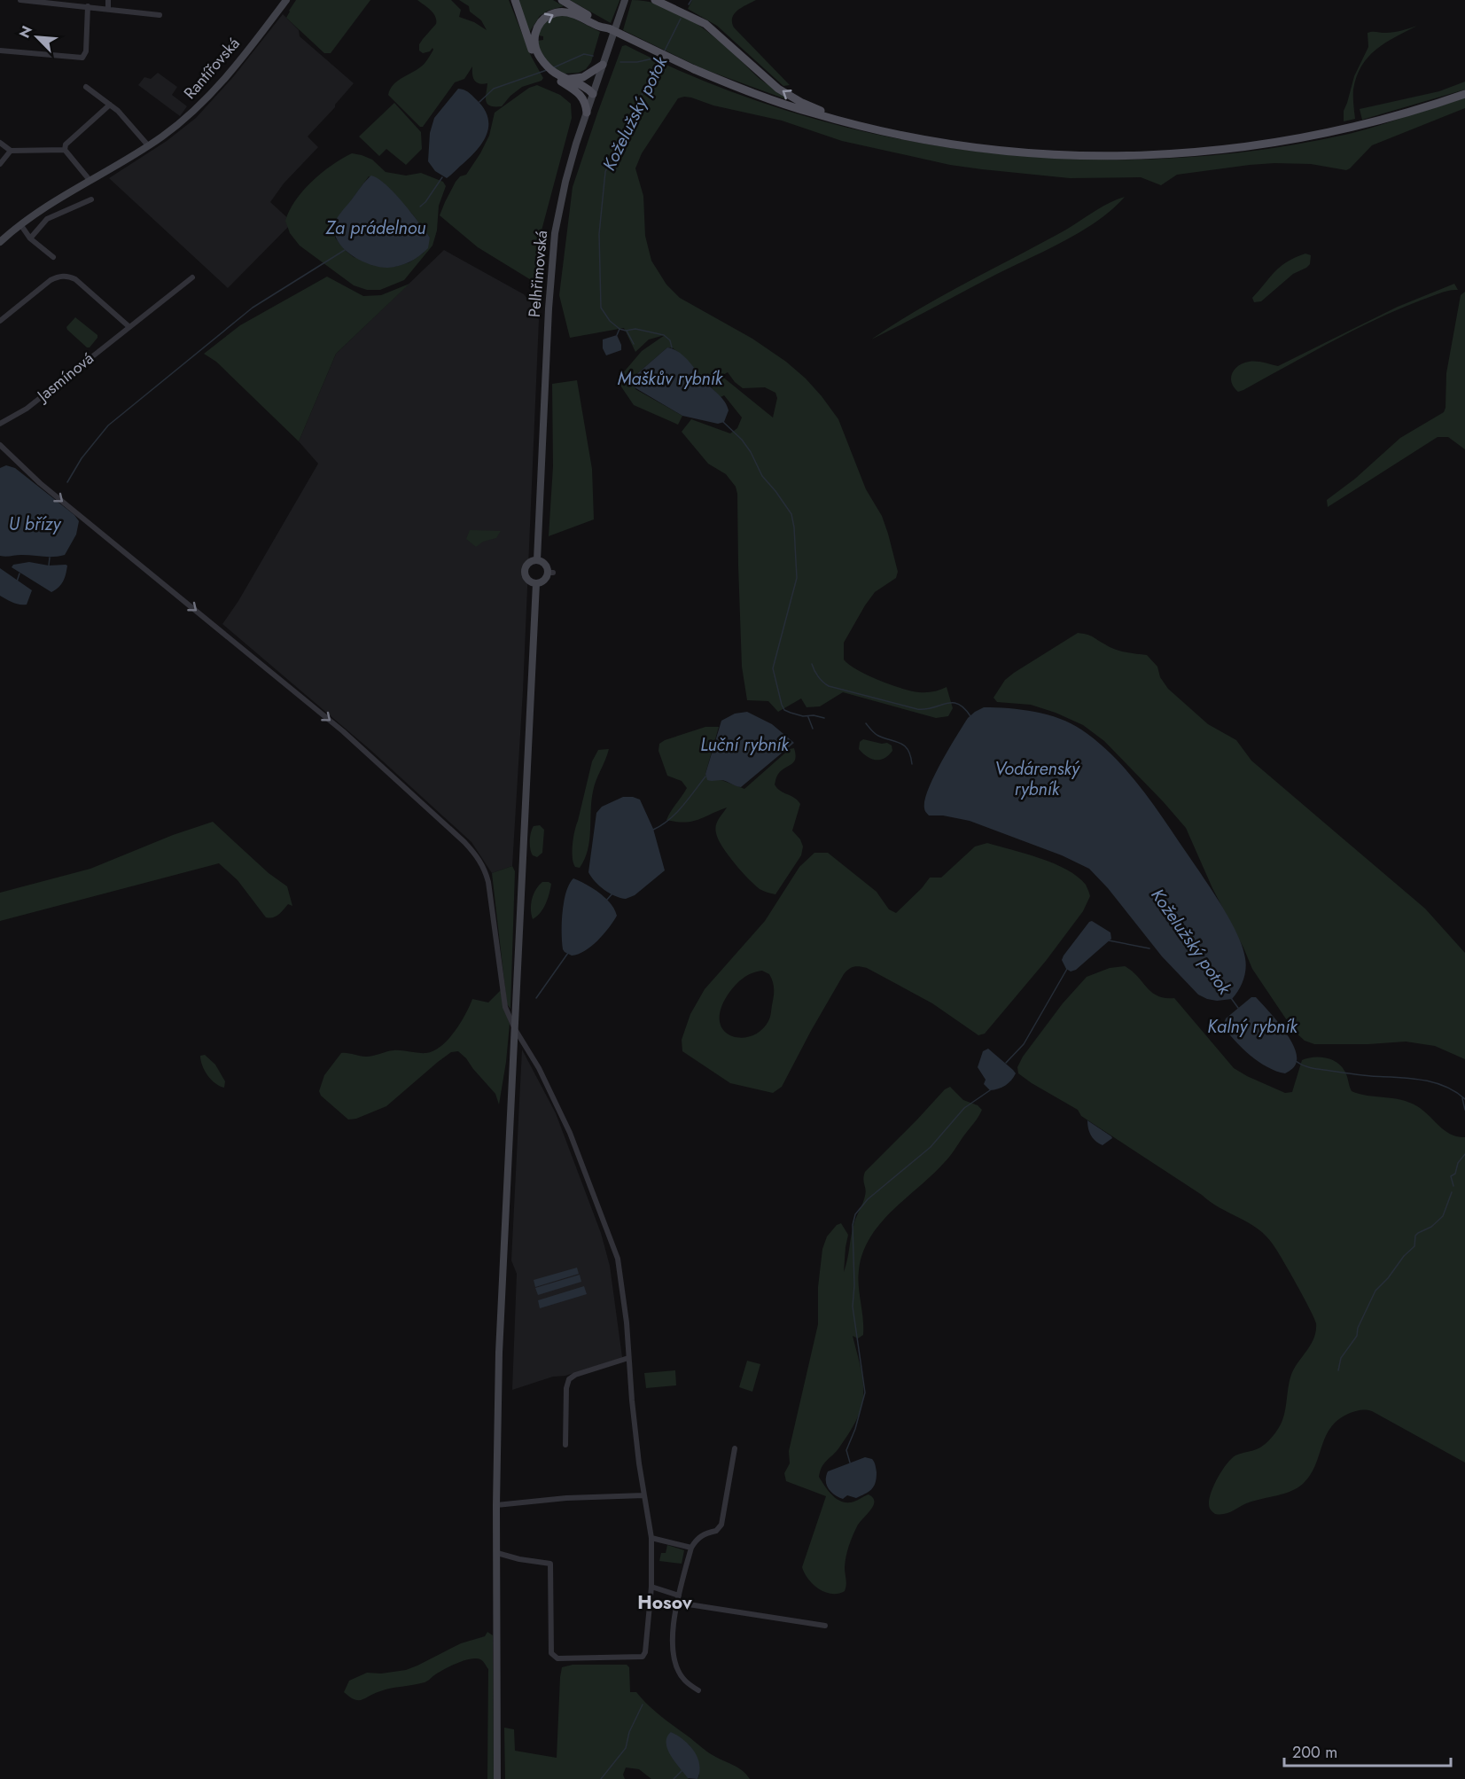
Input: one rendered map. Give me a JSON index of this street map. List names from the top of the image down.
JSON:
{
  "streets": {
    "main road": ["Rantířovská", "Pelhřimovská"],
    "street": ["Jasmínová"]
  },
  "districts": ["Hosov"],
  "water": [
    "Koželužský potok",
    "Za prádelnou",
    "Maškův rybník",
    "U břízy",
    "Luční rybník",
    "Vodárenský rybník",
    "Kalný rybník"
  ],
  "scale_bar": "200 m",
  "north": "top left"
}
